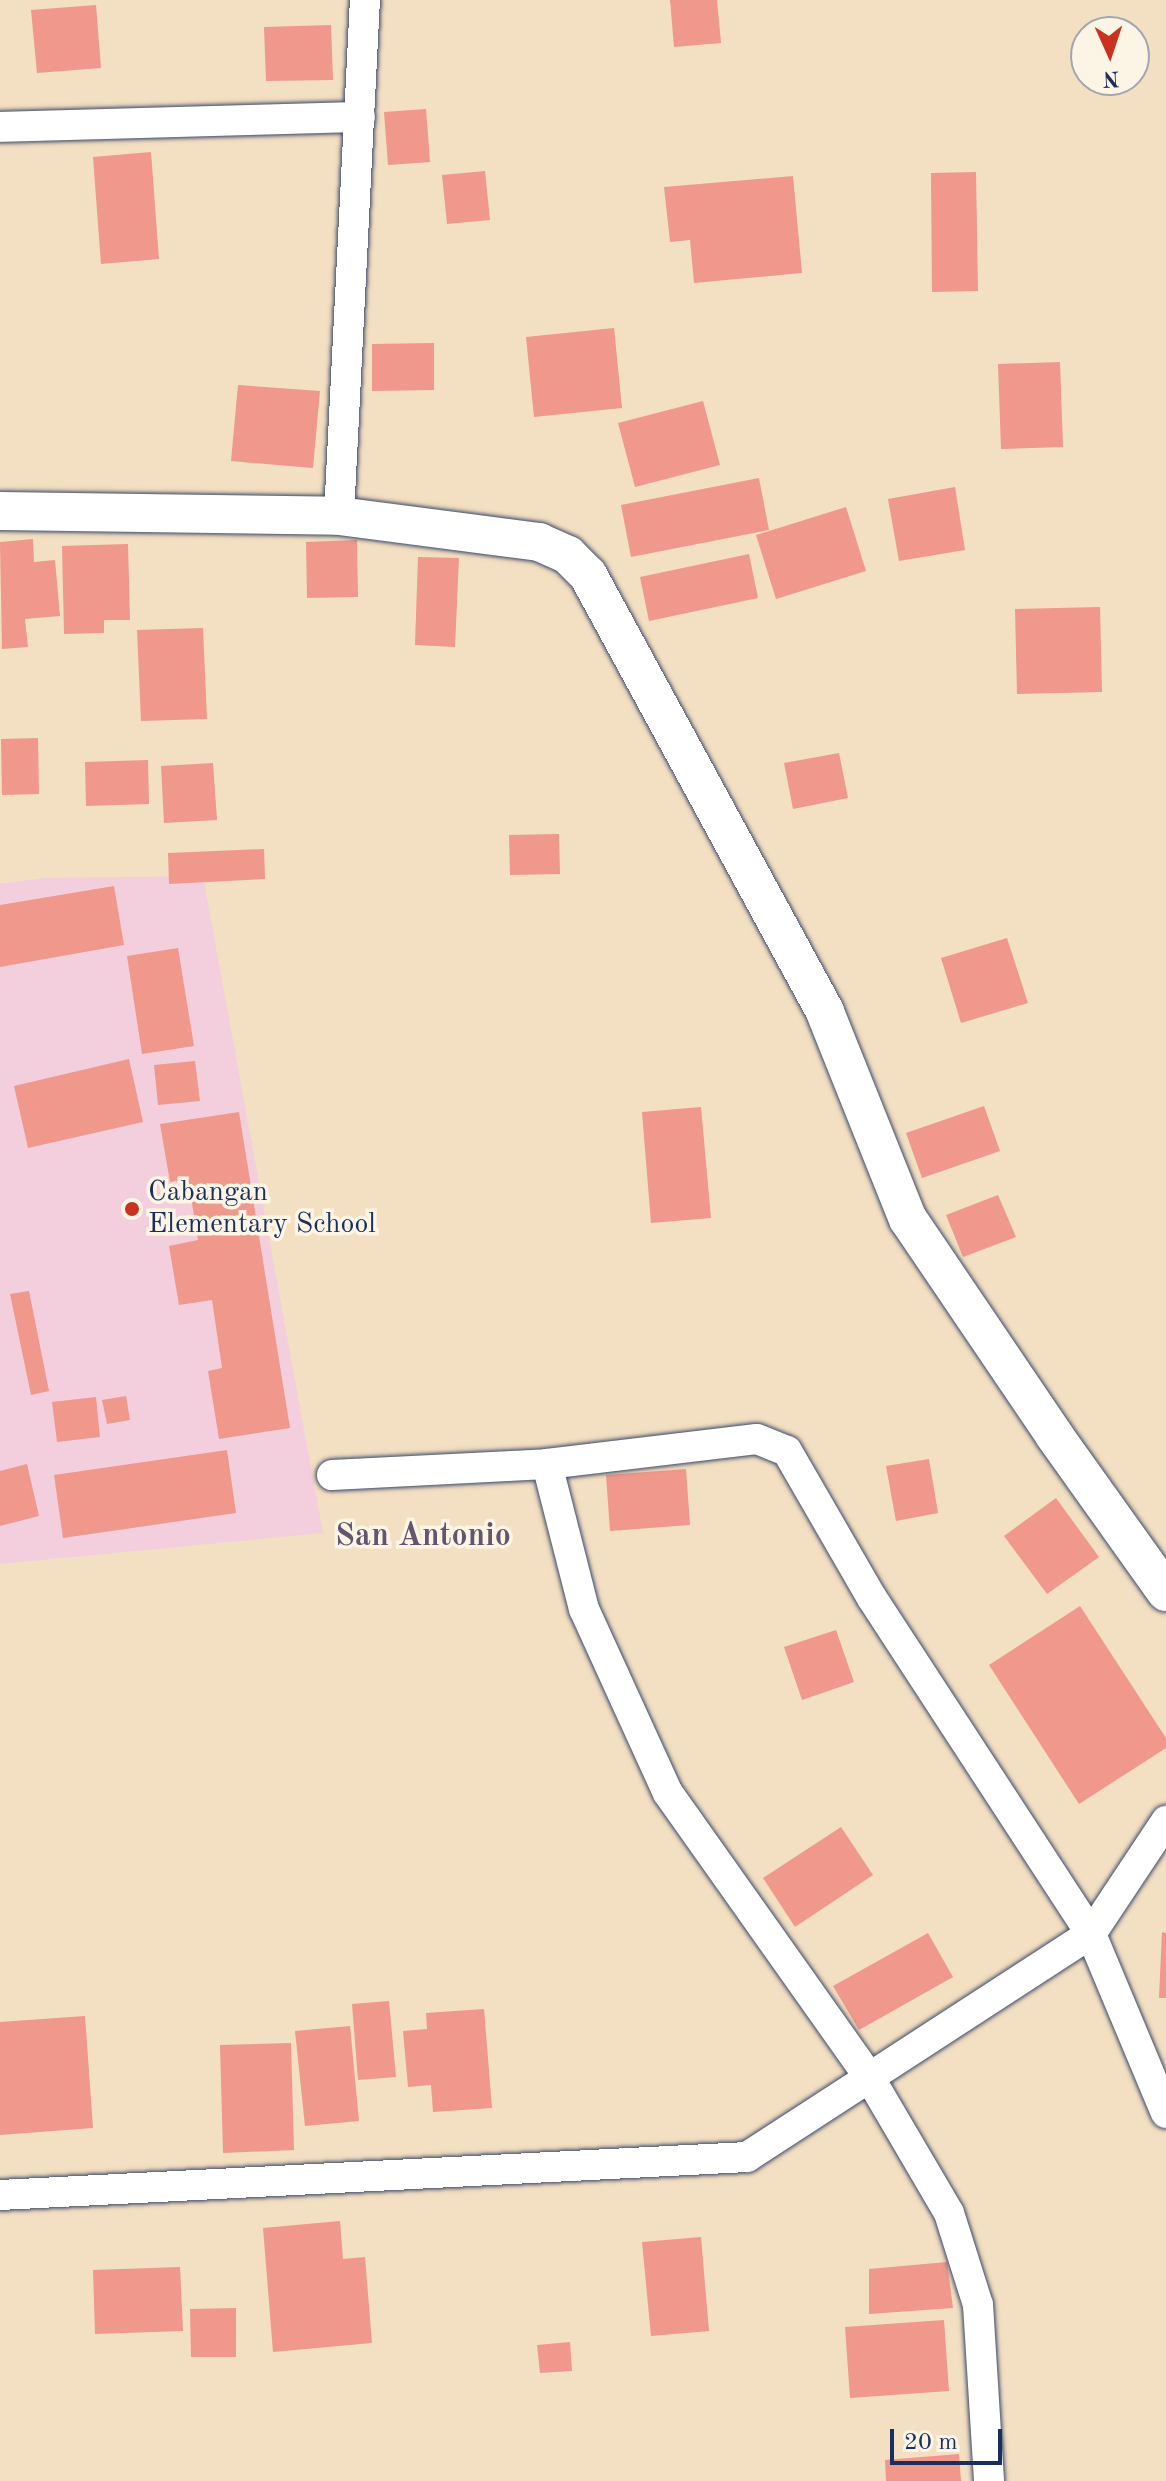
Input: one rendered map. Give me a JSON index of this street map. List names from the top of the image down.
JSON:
{
  "districts": ["San Antonio"],
  "places": ["Cabangan Elementary School"],
  "scale_bar": "20 m",
  "north": "bottom"
}
